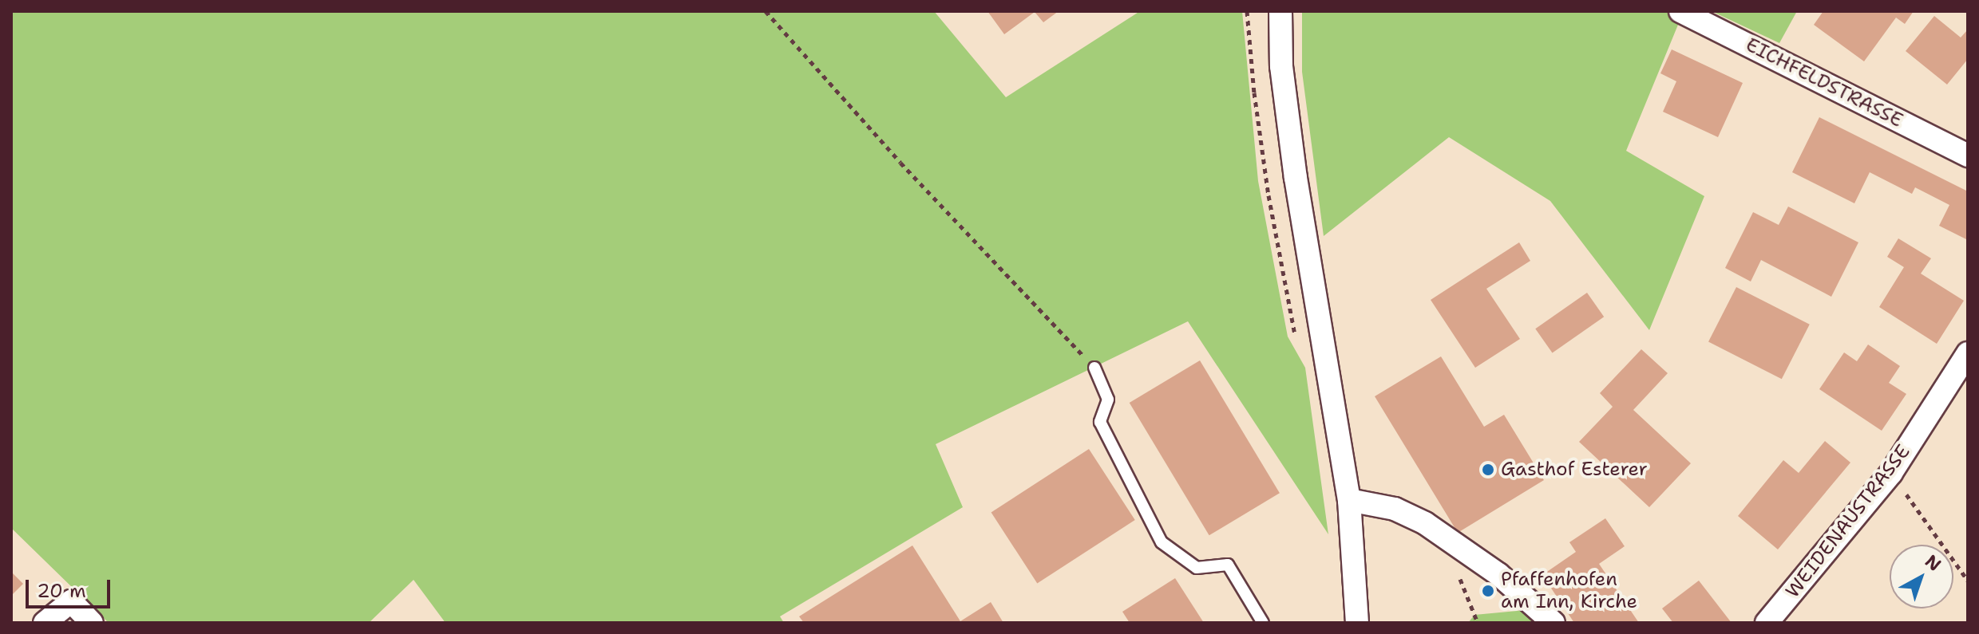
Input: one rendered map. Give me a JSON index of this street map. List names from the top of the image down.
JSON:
{
  "streets": {
    "street": ["EICHFELDSTRASSE", "WEIDENAUSTRASSE"]
  },
  "places": ["Gasthof Esterer", "Pfaffenhofen am Inn, Kirche"],
  "scale_bar": "20 m",
  "north": "top right"
}
